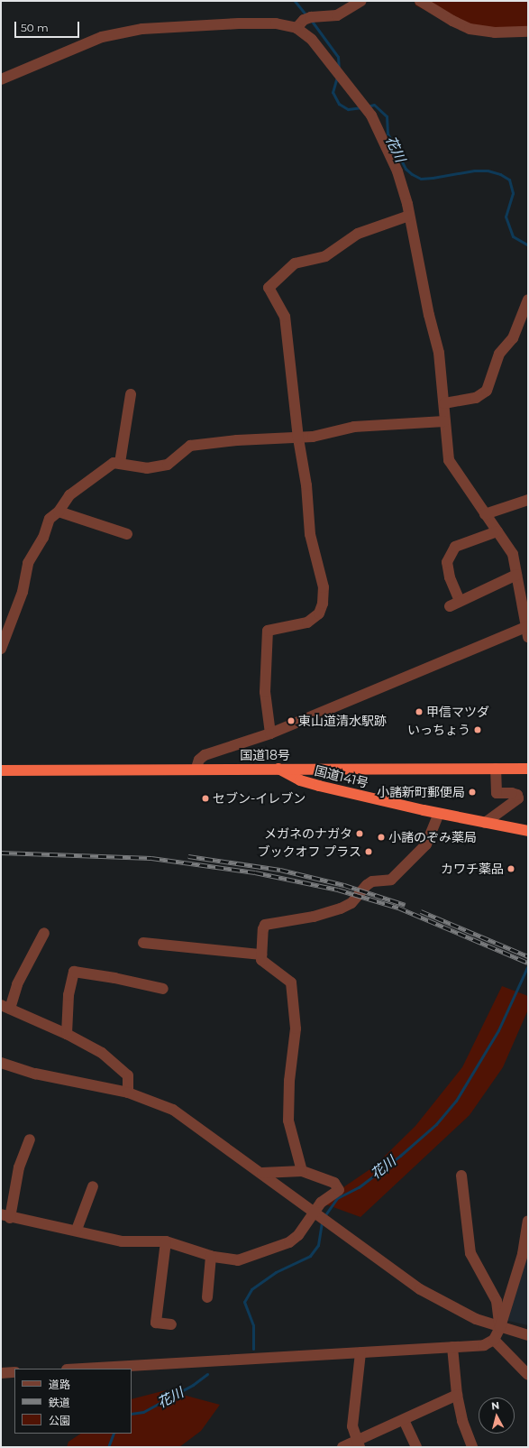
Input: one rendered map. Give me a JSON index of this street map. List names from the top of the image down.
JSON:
{
  "streets": {
    "highway": ["国道18号", "国道141号"]
  },
  "crossings": [
    ["国道18号", "国道141号"]
  ],
  "water": ["花川"],
  "places": [
    "甲信マツダ",
    "東山道清水駅跡",
    "いっちょう",
    "小諸新町郵便局",
    "セブン-イレブン",
    "メガネのナガタ",
    "小諸のぞみ薬局",
    "ブックオフ プラス",
    "カワチ薬品"
  ],
  "legend": ["道路", "鉄道", "公園"],
  "scale_bar": "50 m",
  "north": "top"
}
